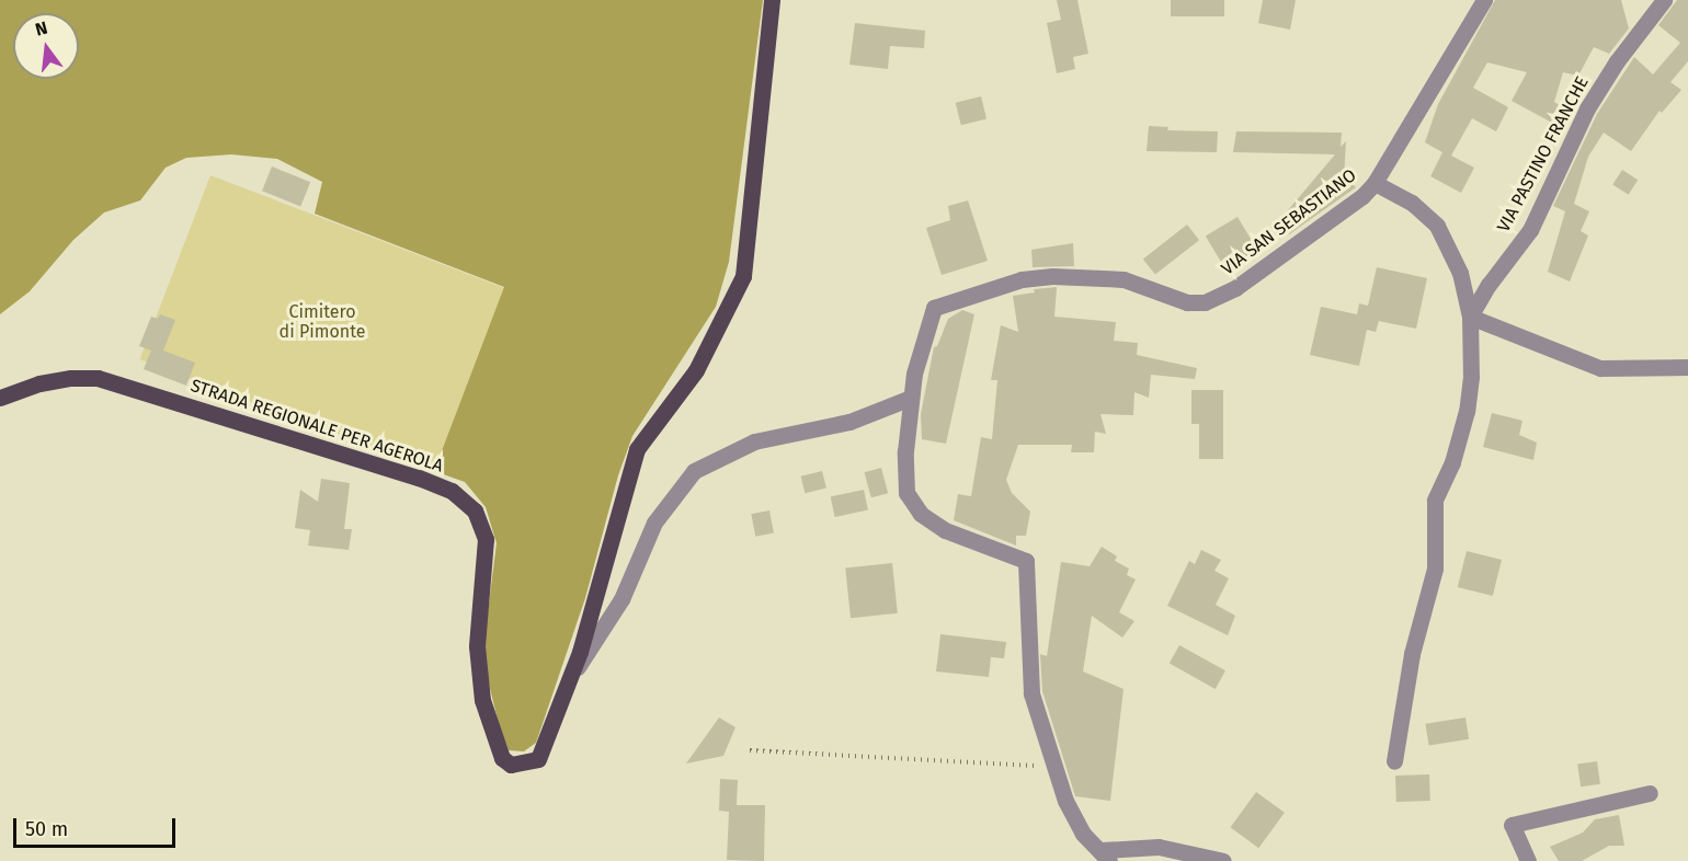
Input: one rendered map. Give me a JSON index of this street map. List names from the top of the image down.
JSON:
{
  "streets": {
    "main road": ["STRADA REGIONALE PER AGEROLA"],
    "lane": ["VIA PASTINO FRANCHE", "VIA SAN SEBASTIANO"]
  },
  "parks": ["Cimitero di Pimonte"],
  "scale_bar": "50 m",
  "north": "top"
}
